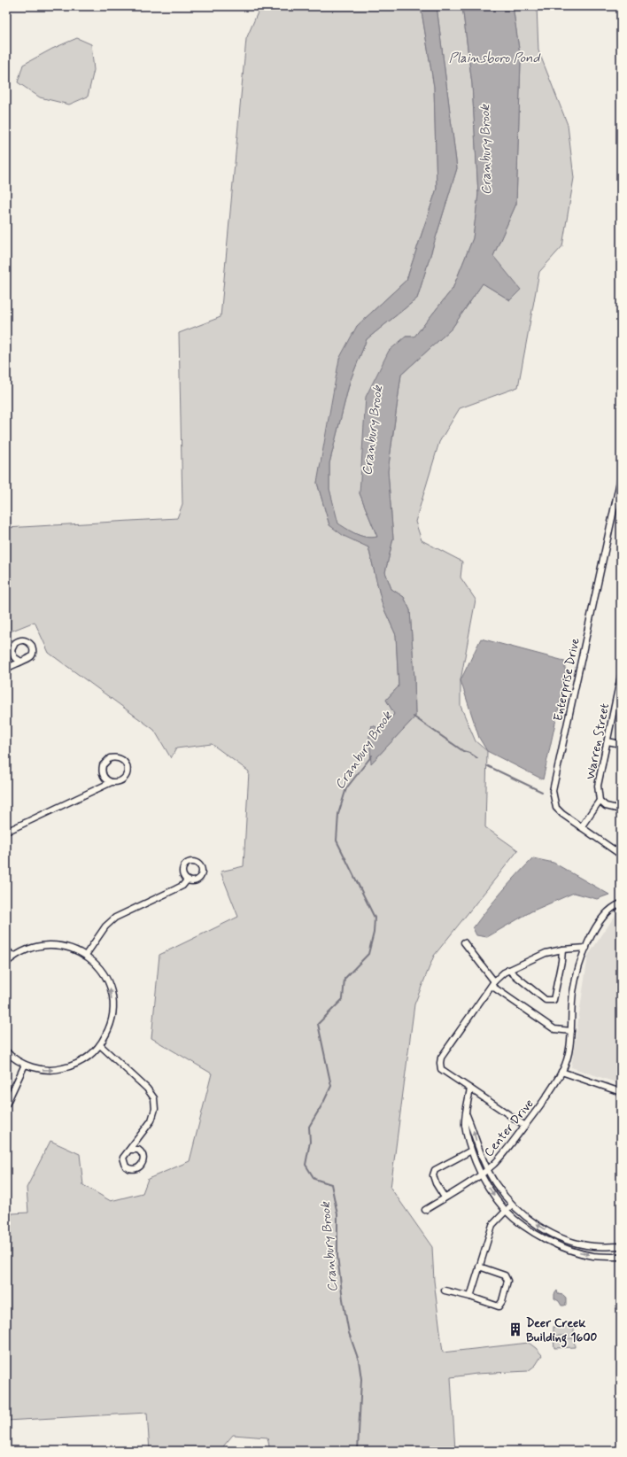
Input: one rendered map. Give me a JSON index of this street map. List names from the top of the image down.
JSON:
{
  "streets": {
    "street": ["Enterprise Drive", "Warren Street", "Center Drive"]
  },
  "water": ["Plainsboro Pond", "Cranbury Brook"],
  "places": {
    "building": ["Deer Creek Building 1600"]
  }
}
